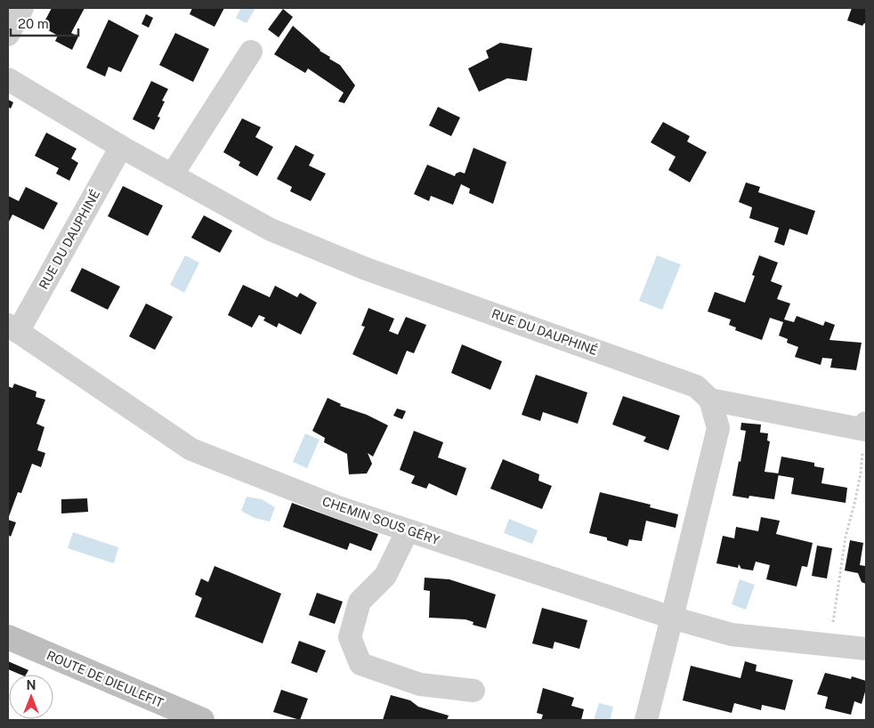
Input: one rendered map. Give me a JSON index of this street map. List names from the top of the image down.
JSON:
{
  "streets": {
    "main road": ["ROUTE DE DIEULEFIT"],
    "street": ["RUE DU DAUPHINÉ", "CHEMIN SOUS GÉRY"]
  },
  "crossings": [
    ["RUE DU DAUPHINÉ", "CHEMIN SOUS GÉRY"]
  ],
  "scale_bar": "20 m",
  "north": "top"
}
